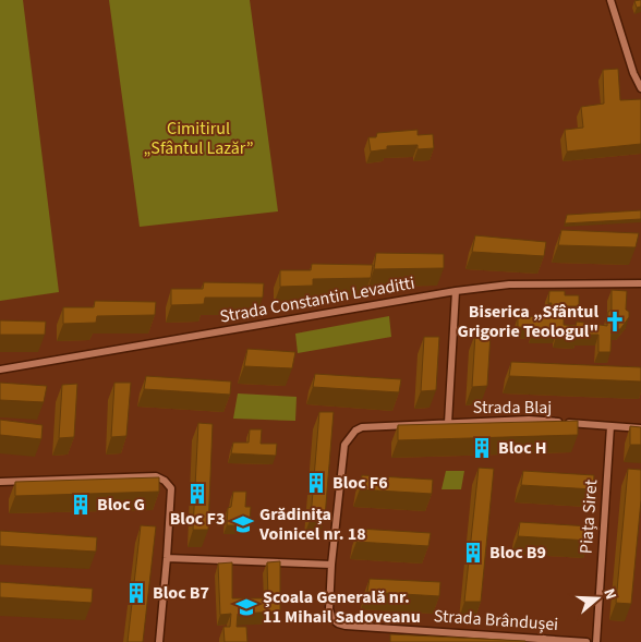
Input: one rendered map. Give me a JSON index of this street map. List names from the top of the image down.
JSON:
{
  "streets": {
    "street": [
      "Strada Constantin Levaditti",
      "Strada Blaj",
      "Piața Siret",
      "Strada Brândușei"
    ]
  },
  "crossings": [
    ["Strada Constantin Levaditti", "Strada Blaj"],
    ["Strada Blaj", "Piața Siret"],
    ["Strada Blaj", "Strada Brândușei"]
  ],
  "parks": ["Cimitirul „Sfântul Lazăr”"],
  "places": {
    "church": ["Biserica „Sfântul Grigorie Teologul\""],
    "building": [
      "Bloc H",
      "Bloc F6",
      "Bloc F3",
      "Bloc G",
      "Bloc B9",
      "Bloc B7"
    ],
    "school or university": ["Grădinița Voinicel nr. 18", "Școala Generală nr. 11 Mihail Sadoveanu"]
  },
  "north": "right"
}
